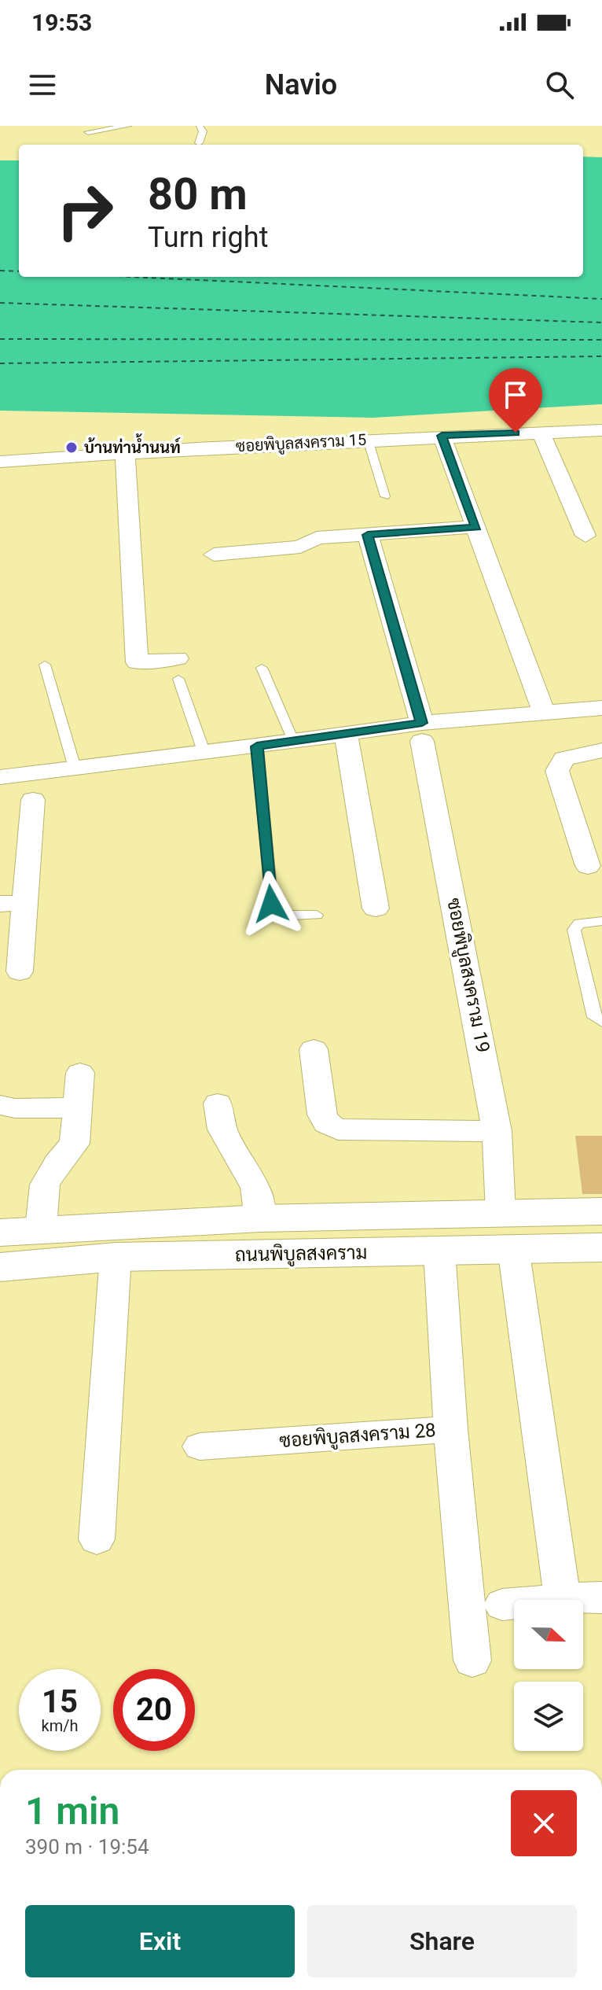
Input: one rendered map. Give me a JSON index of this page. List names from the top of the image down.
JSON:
{
  "streets": {
    "main road": ["ถนนพิบูลสงคราม"],
    "street": ["ซอยพิบูลสงคราม 15", "ซอยพิบูลสงคราม 19", "ซอยพิบูลสงคราม 28"]
  },
  "crossings": [
    ["ซอยพิบูลสงคราม 19", "ถนนพิบูลสงคราม"],
    ["ถนนพิบูลสงคราม", "ซอยพิบูลสงคราม 28"]
  ],
  "places": ["บ้านท่าน้ำนนท์"],
  "north": "right",
  "page": {
    "status": "19:53",
    "header": "Navio",
    "turn": ["80 m", "Turn right"],
    "speed": "15 km/h",
    "limit": "20",
    "heading": ["1 min", "390 m · 19:54"],
    "buttons": ["Exit", "Share"]
  }
}
